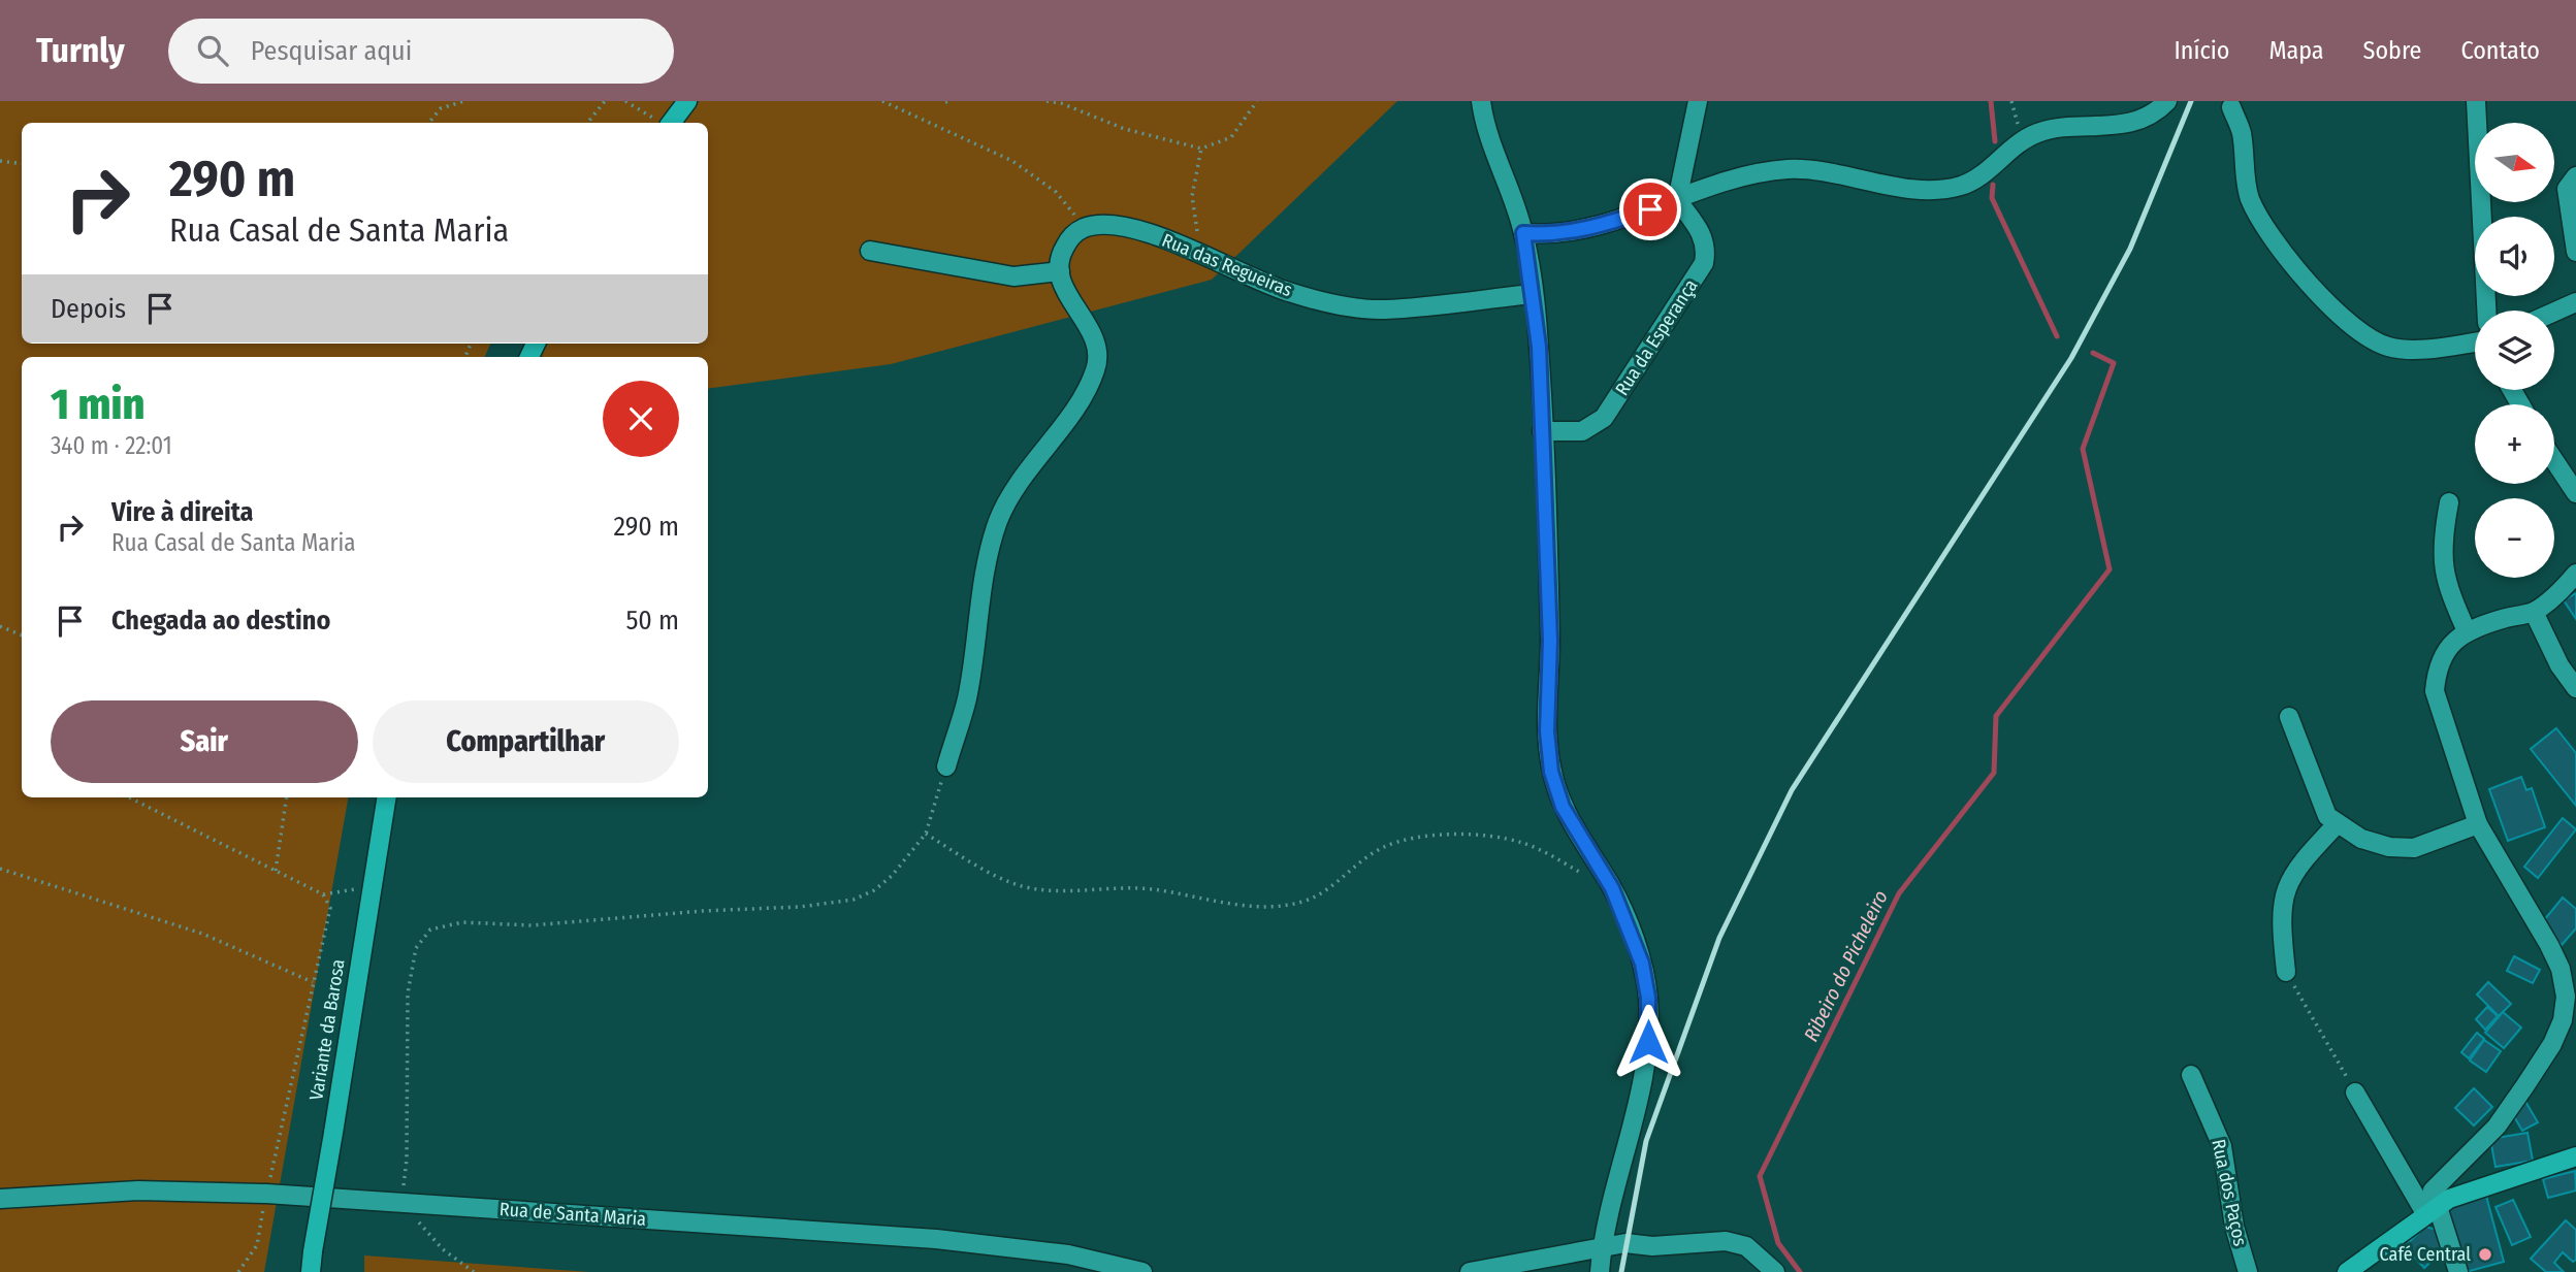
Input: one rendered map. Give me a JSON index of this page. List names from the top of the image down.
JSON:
{
  "streets": {
    "main road": ["Variante da Barosa"],
    "street": [
      "Rua das Regueiras",
      "Rua da Esperança",
      "Rua dos Paços",
      "Rua de Santa Maria"
    ]
  },
  "water": ["Ribeiro do Picheleiro"],
  "places": ["Café Central"],
  "north": "right",
  "page": {
    "header": "Turnly",
    "search": "Pesquisar aqui",
    "nav": [
      "Início",
      "Mapa",
      "Sobre",
      "Contato"
    ],
    "map_buttons": ["+", "−"],
    "turn": ["290 m", "Rua Casal de Santa Maria"],
    "then": "Depois",
    "heading": ["1 min", "340 m · 22:01"],
    "list": [
      {
        "name": "Vire à direita",
        "note": "Rua Casal de Santa Maria",
        "value": "290 m"
      },
      {
        "name": "Chegada ao destino",
        "value": "50 m"
      }
    ],
    "buttons": ["Sair", "Compartilhar"]
  }
}
